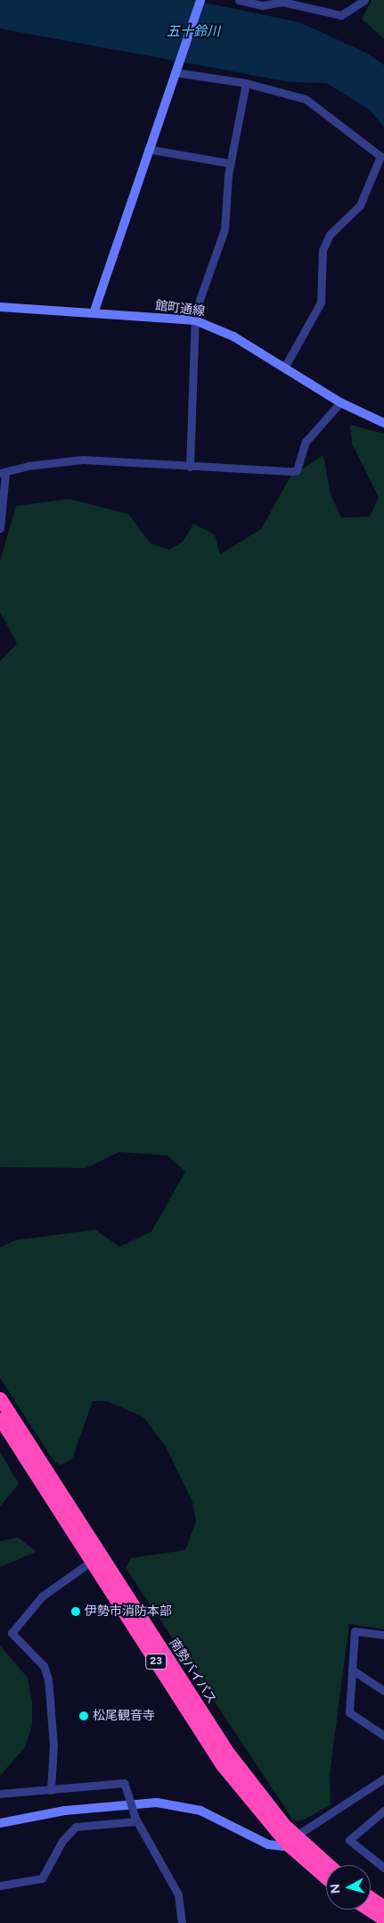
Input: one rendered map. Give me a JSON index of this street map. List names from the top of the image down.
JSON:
{
  "streets": {
    "highway": ["23", "南勢バイパス"],
    "street": ["館町通線"]
  },
  "water": ["五十鈴川"],
  "places": ["伊勢市消防本部", "松尾観音寺"],
  "north": "left"
}
